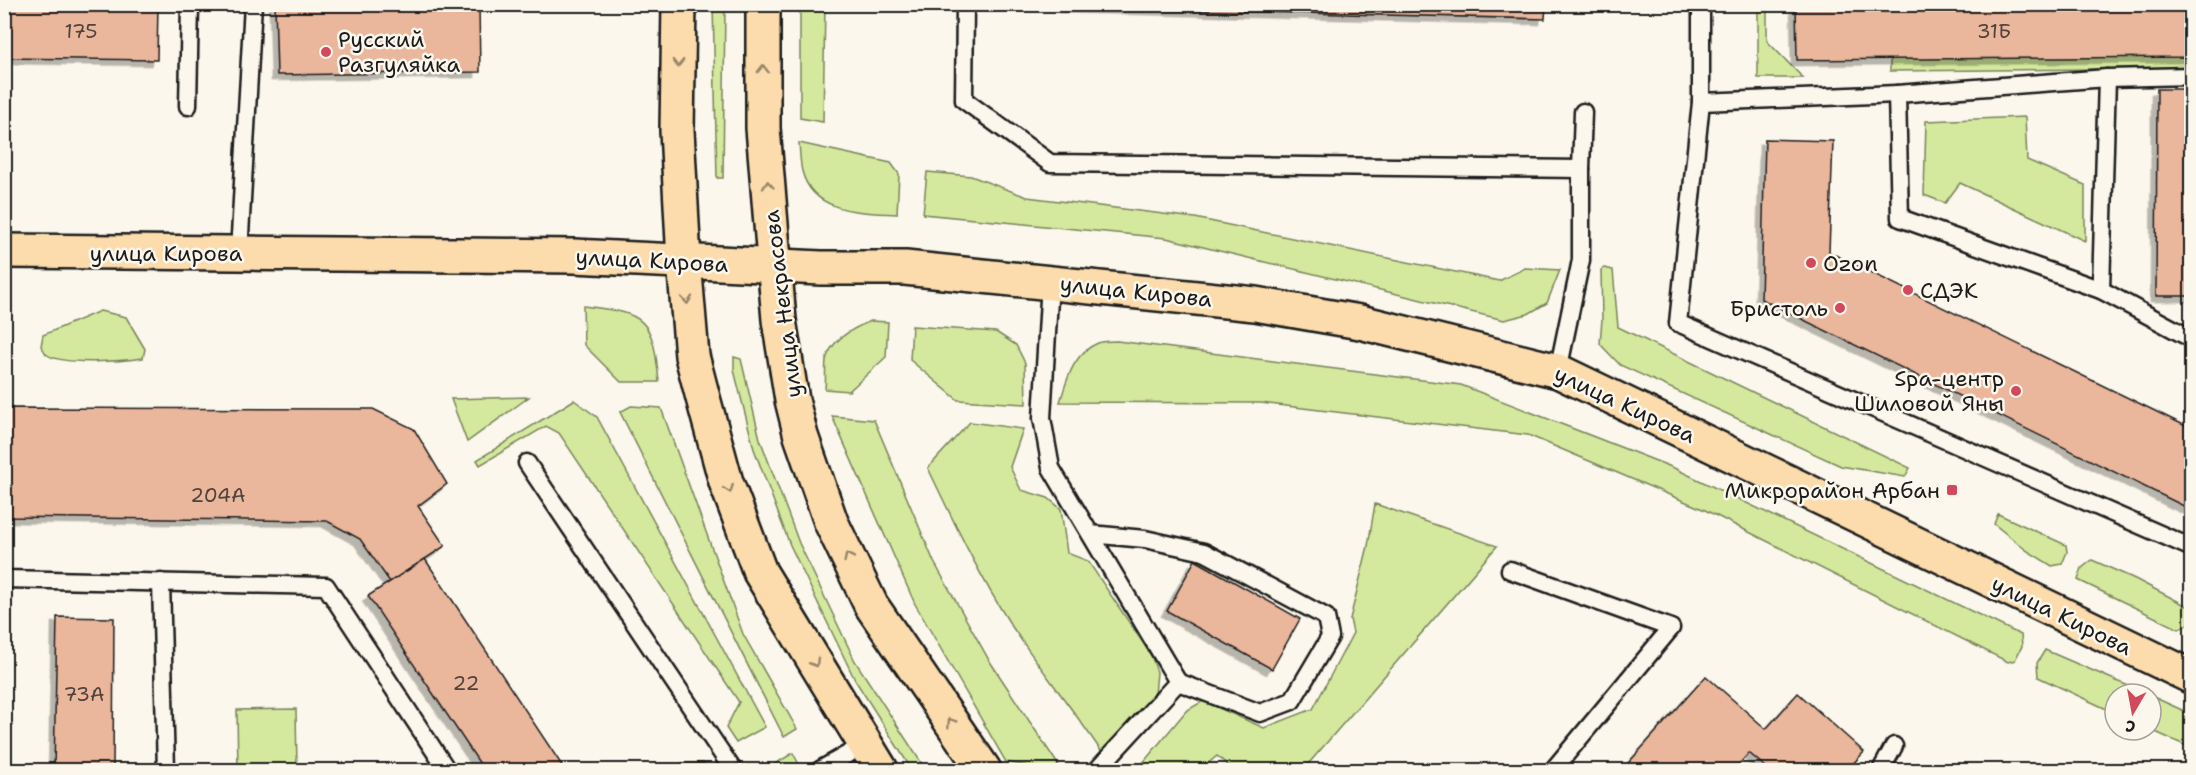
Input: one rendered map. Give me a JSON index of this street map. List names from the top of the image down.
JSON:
{
  "streets": {
    "main road": ["улица Кирова", "улица Некрасова"]
  },
  "crossings": [
    ["улица Кирова", "улица Некрасова"]
  ],
  "places": {
    "other": [
      "Русский Разгуляйка",
      "Ozon",
      "СДЭК",
      "Бристоль",
      "Spa-центр Шиловой Яны"
    ],
    "transit": ["Микрорайон Арбан"]
  },
  "house_numbers": [
    "175",
    "31Б",
    "204А",
    "22",
    "73А"
  ],
  "north": "bottom"
}
